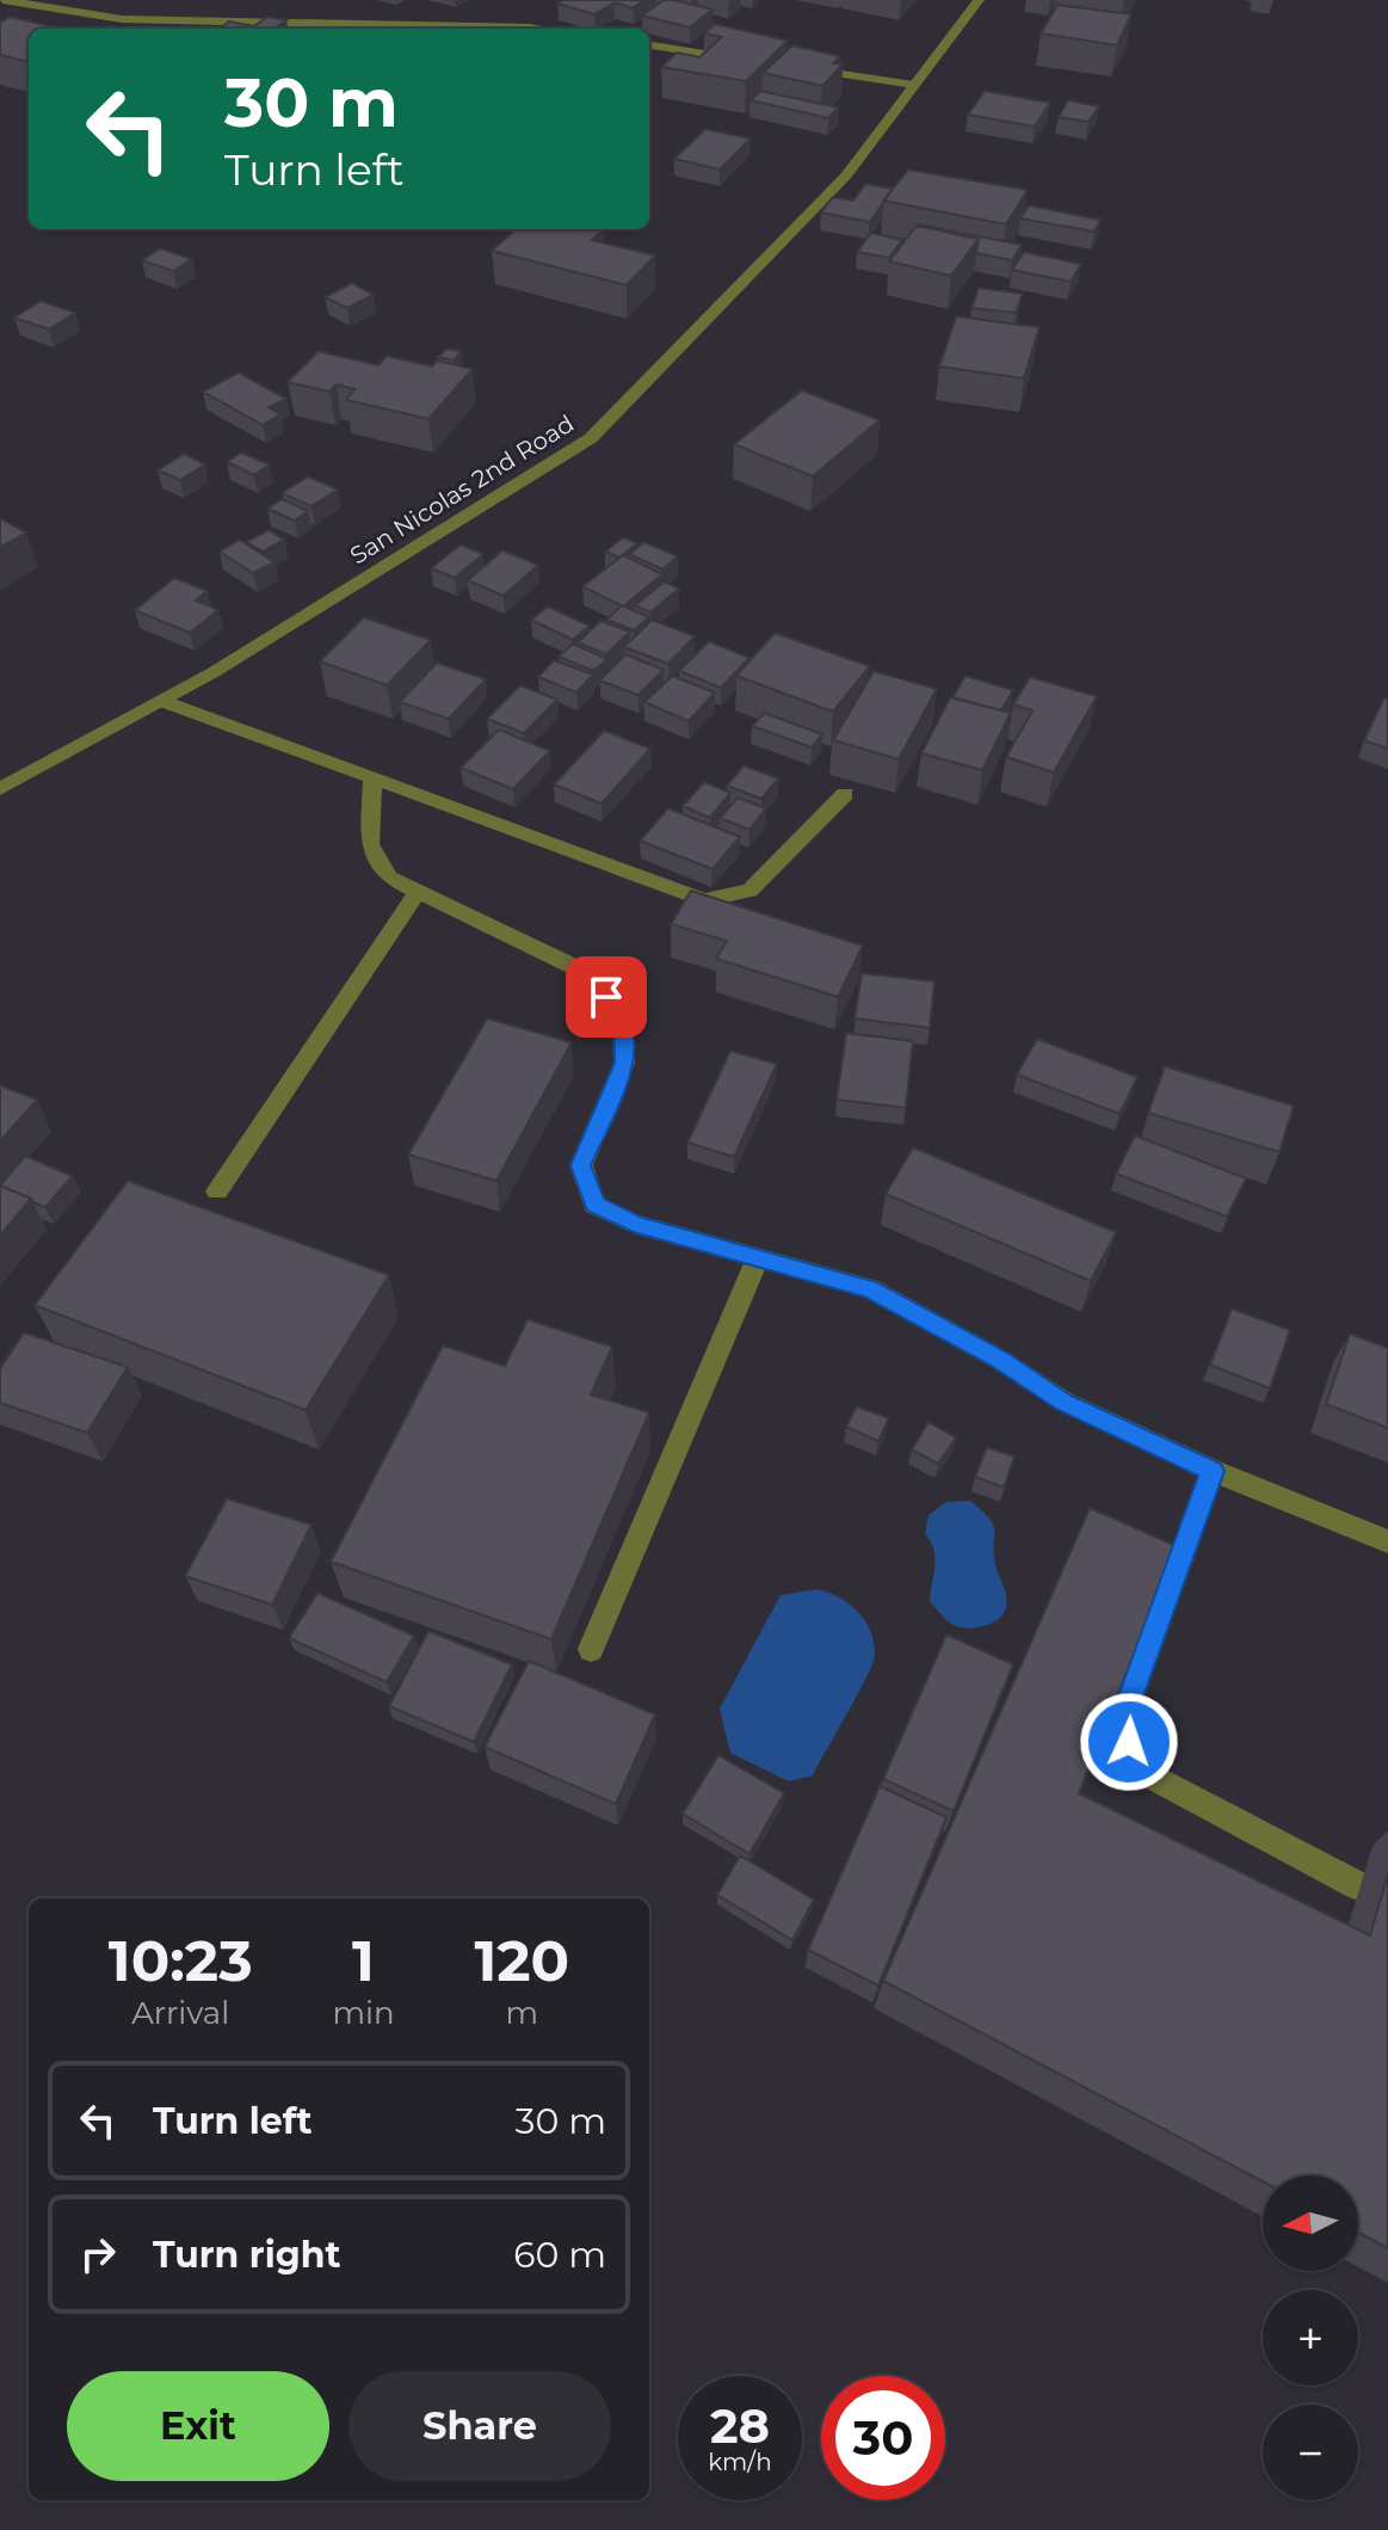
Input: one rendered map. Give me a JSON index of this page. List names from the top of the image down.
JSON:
{
  "streets": {
    "street": ["San Nicolas 2nd Road"]
  },
  "north": "left",
  "page": {
    "turn": ["30 m", "Turn left"],
    "eta": [
      "10:23",
      "Arrival",
      "1",
      "min",
      "120",
      "m"
    ],
    "list": [
      {
        "name": "Turn left",
        "value": "30 m"
      },
      {
        "name": "Turn right",
        "value": "60 m"
      }
    ],
    "map_buttons": ["+", "−"],
    "buttons": ["Exit", "Share"],
    "speed": "28 km/h",
    "limit": "30"
  }
}
